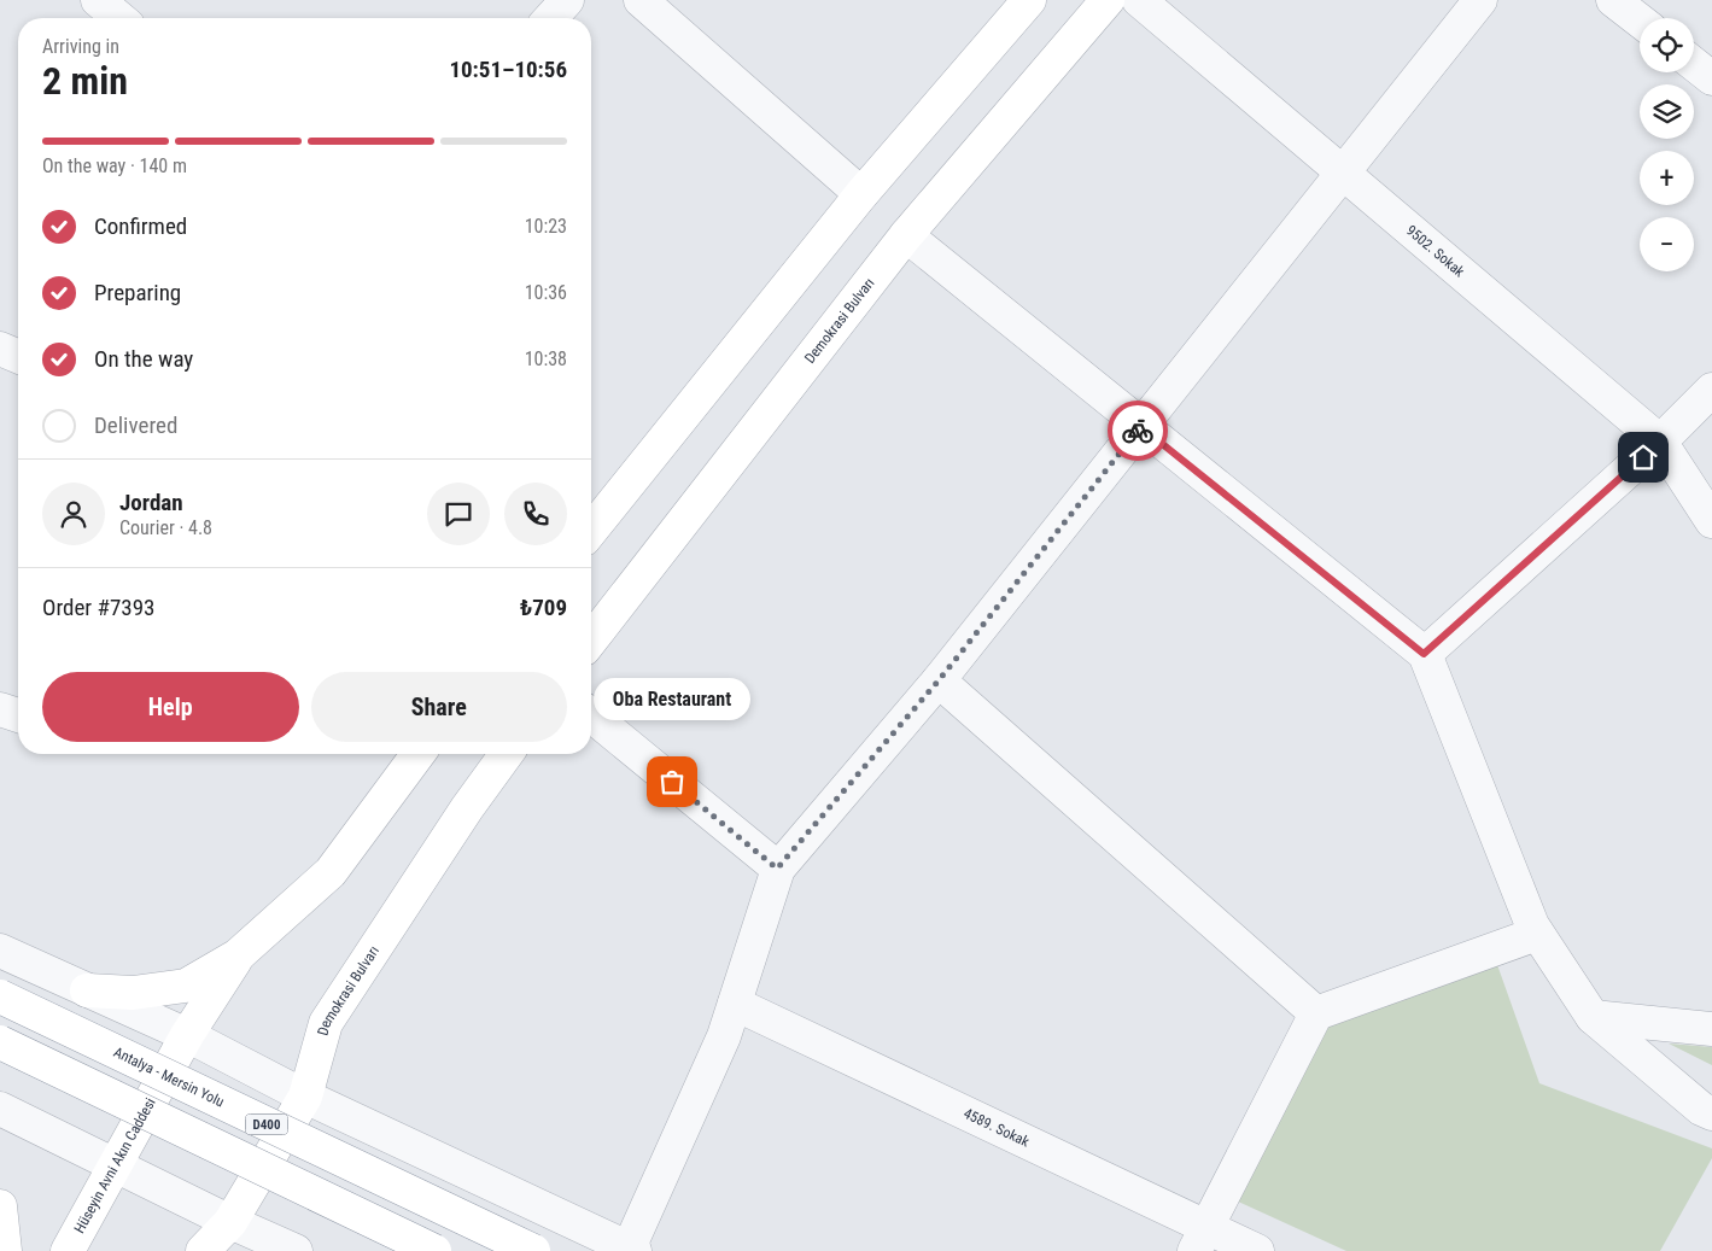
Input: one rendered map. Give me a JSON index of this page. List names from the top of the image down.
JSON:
{
  "streets": {
    "main road": [
      "Demokrasi Bulvarı",
      "Antalya - Mersin Yolu",
      "D400",
      "Hüseyin Avni Akın Caddesi"
    ],
    "street": ["9502. Sokak", "4589. Sokak"]
  },
  "places": ["Oba Restaurant"],
  "page": {
    "map_buttons": ["+", "−"],
    "heading": ["2 min", "Arriving in", "10:51–10:56"],
    "panel": [
      "Jordan",
      "Courier · 4.8",
      "Order #7393",
      "₺709"
    ],
    "bar": "On the way · 140 m",
    "list": [
      ["Confirmed", "10:23"],
      ["Preparing", "10:36"],
      ["On the way", "10:38"],
      "Delivered"
    ],
    "buttons": ["Help", "Share"],
    "bubble": "Oba Restaurant"
  }
}
